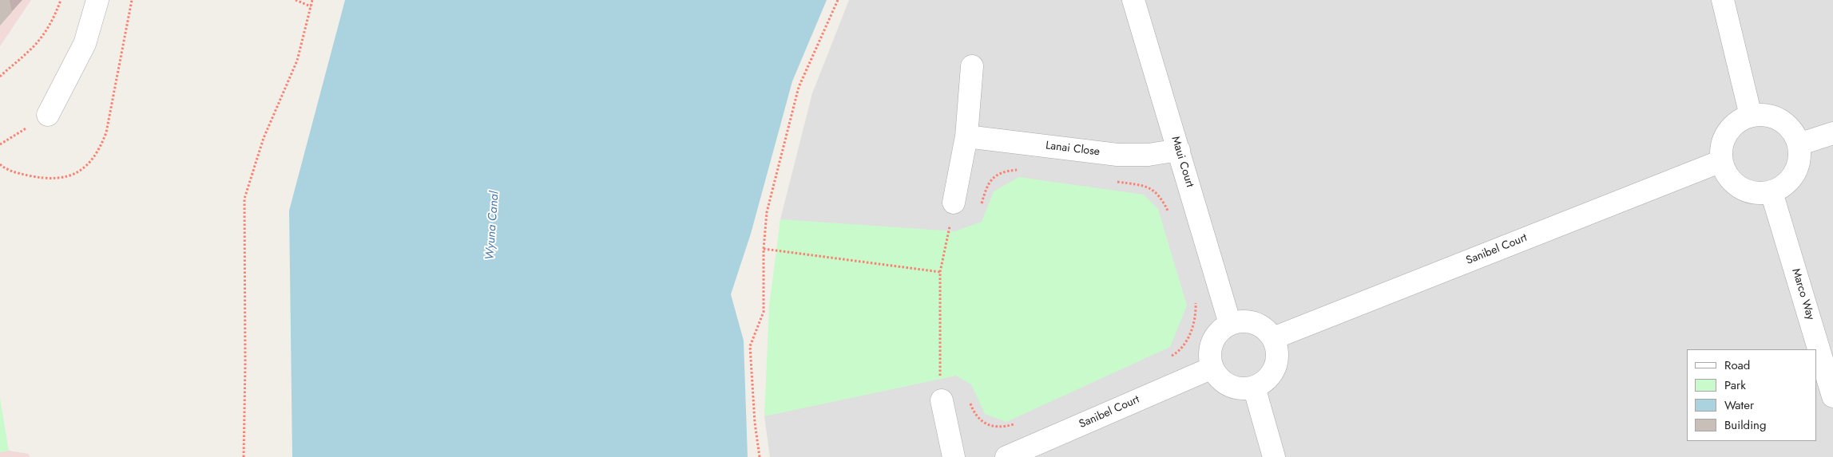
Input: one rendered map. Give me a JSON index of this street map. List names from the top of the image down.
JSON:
{
  "streets": {
    "street": [
      "Lanai Close",
      "Maui Court",
      "Sanibel Court",
      "Marco Way"
    ]
  },
  "crossings": [
    ["Lanai Close", "Maui Court"],
    ["Maui Court", "Sanibel Court"],
    ["Sanibel Court", "Marco Way"]
  ],
  "water": ["Wyuna Canal"],
  "legend": [
    "Road",
    "Park",
    "Water",
    "Building"
  ]
}
